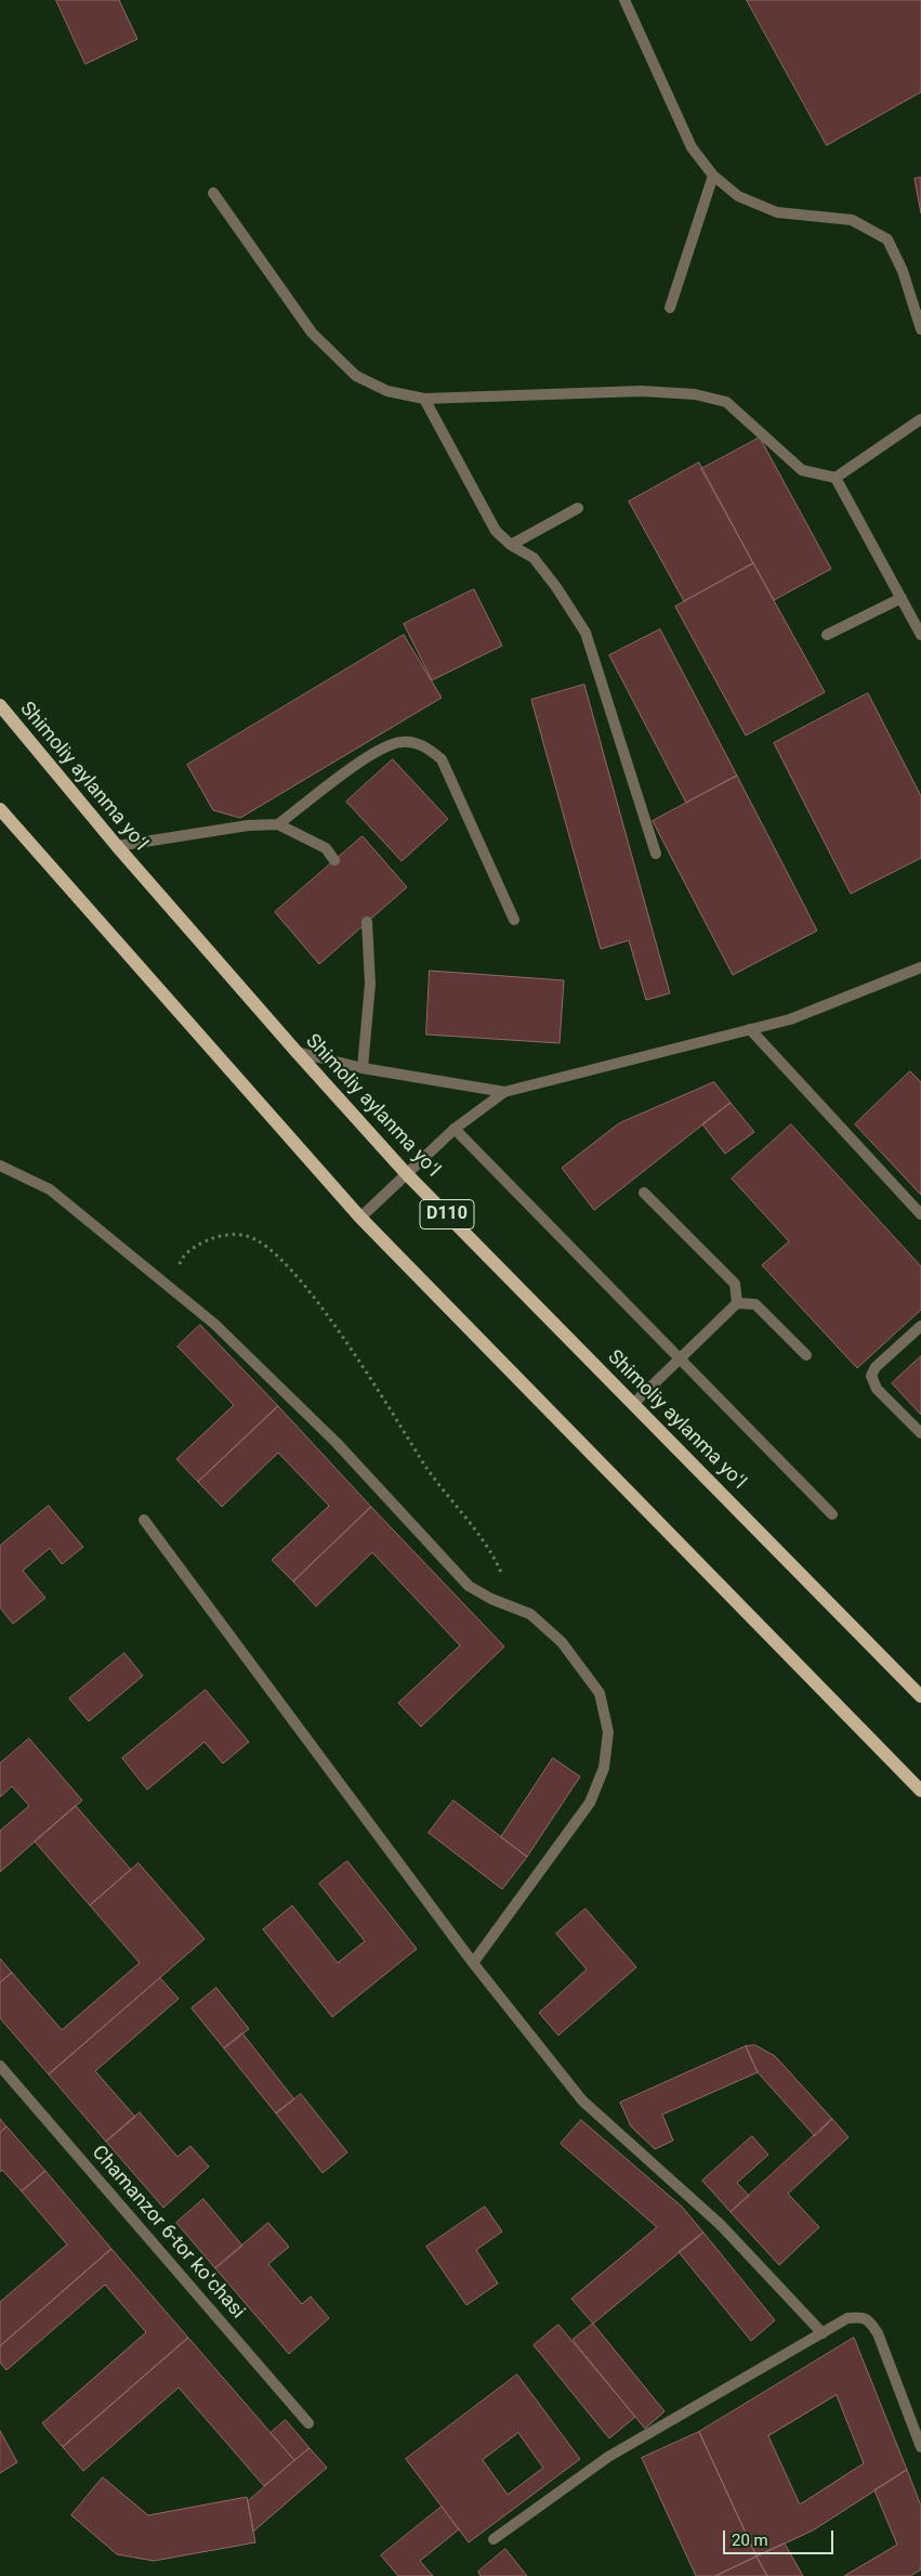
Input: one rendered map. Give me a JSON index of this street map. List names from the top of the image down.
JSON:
{
  "streets": {
    "main road": ["Shimoliy aylanma yoʻl", "D110"],
    "street": ["Chamanzor 6-tor koʻchasi"]
  },
  "scale_bar": "20 m"
}
